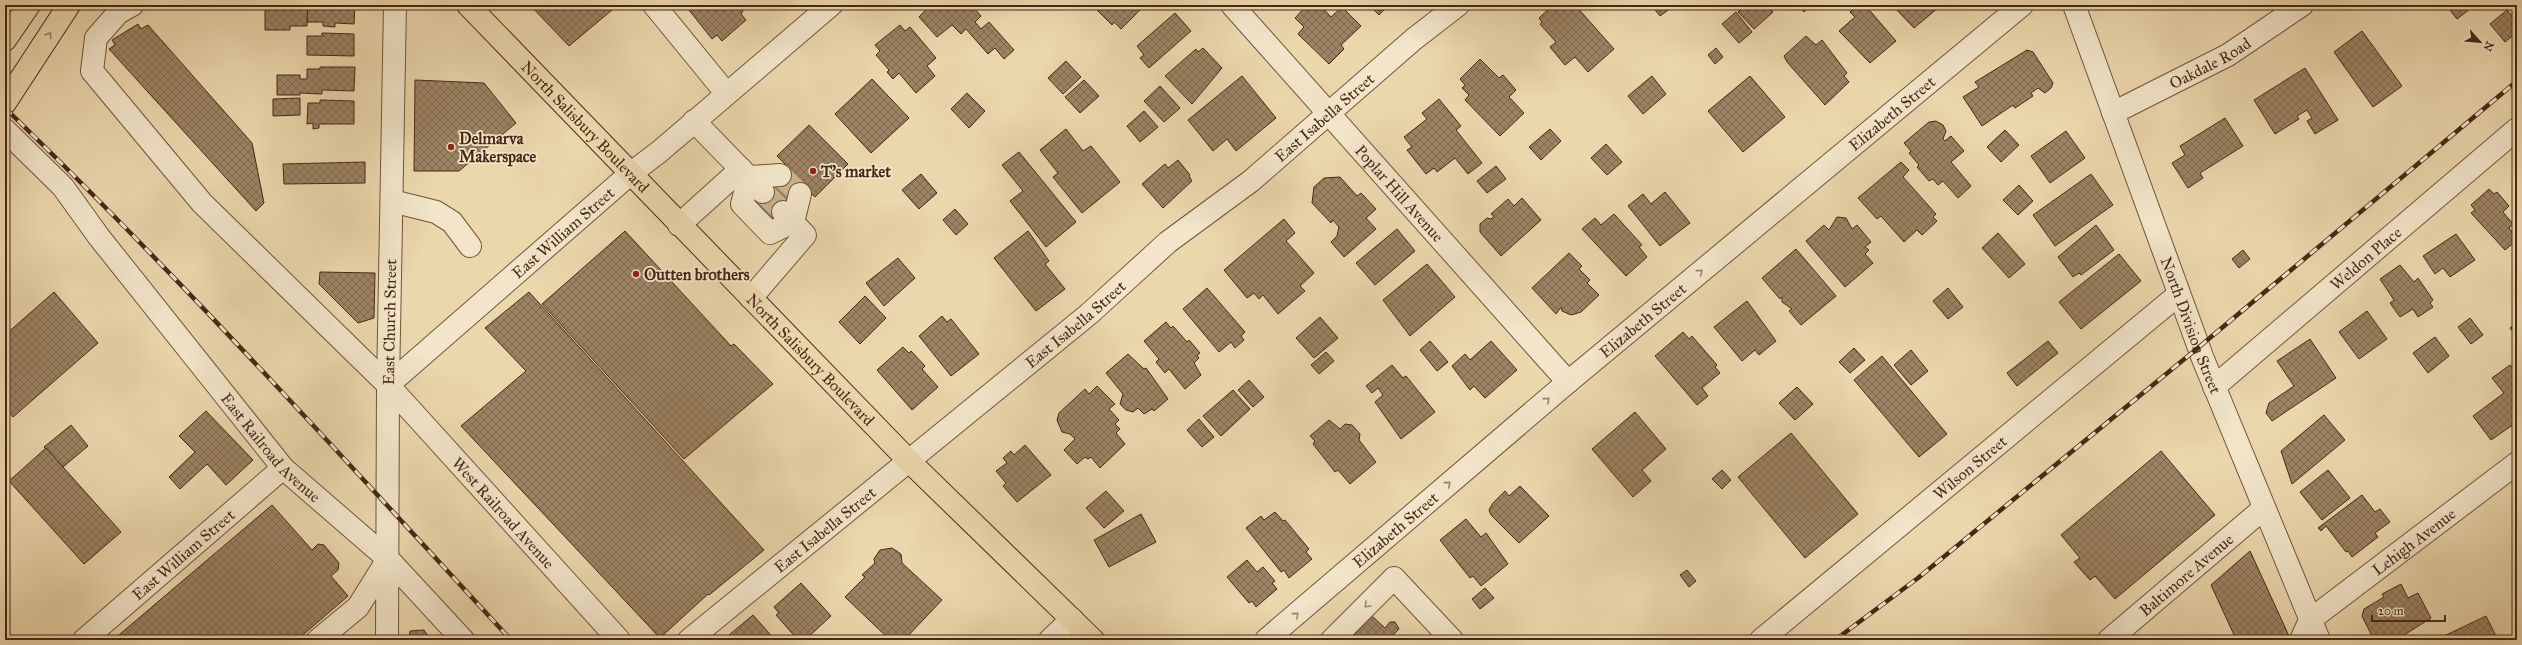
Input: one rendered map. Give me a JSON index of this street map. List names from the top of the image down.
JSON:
{
  "streets": {
    "main road": ["North Salisbury Boulevard"],
    "street": [
      "Oakdale Road",
      "Elizabeth Street",
      "East Isabella Street",
      "Poplar Hill Avenue",
      "East William Street",
      "Weldon Place",
      "East Church Street",
      "North Division Street",
      "East Railroad Avenue",
      "Wilson Street",
      "West Railroad Avenue",
      "Lehigh Avenue",
      "Baltimore Avenue"
    ]
  },
  "crossings": [
    ["Oakdale Road", "North Division Street"],
    ["Elizabeth Street", "Poplar Hill Avenue"],
    ["East Isabella Street", "North Salisbury Boulevard"],
    ["East Isabella Street", "Poplar Hill Avenue"],
    ["North Salisbury Boulevard", "East William Street"],
    ["East William Street", "East Church Street"],
    ["East William Street", "East Railroad Avenue"],
    ["East William Street", "West Railroad Avenue"],
    ["Weldon Place", "North Division Street"],
    ["East Church Street", "East Railroad Avenue"],
    ["East Church Street", "West Railroad Avenue"],
    ["North Division Street", "Wilson Street"],
    ["North Division Street", "Lehigh Avenue"],
    ["North Division Street", "Baltimore Avenue"]
  ],
  "one_way": ["Elizabeth Street"],
  "places": ["Delmarva Makerspace", "T's market", "Outten brothers"],
  "scale_bar": "20 m",
  "north": "bottom right"
}
